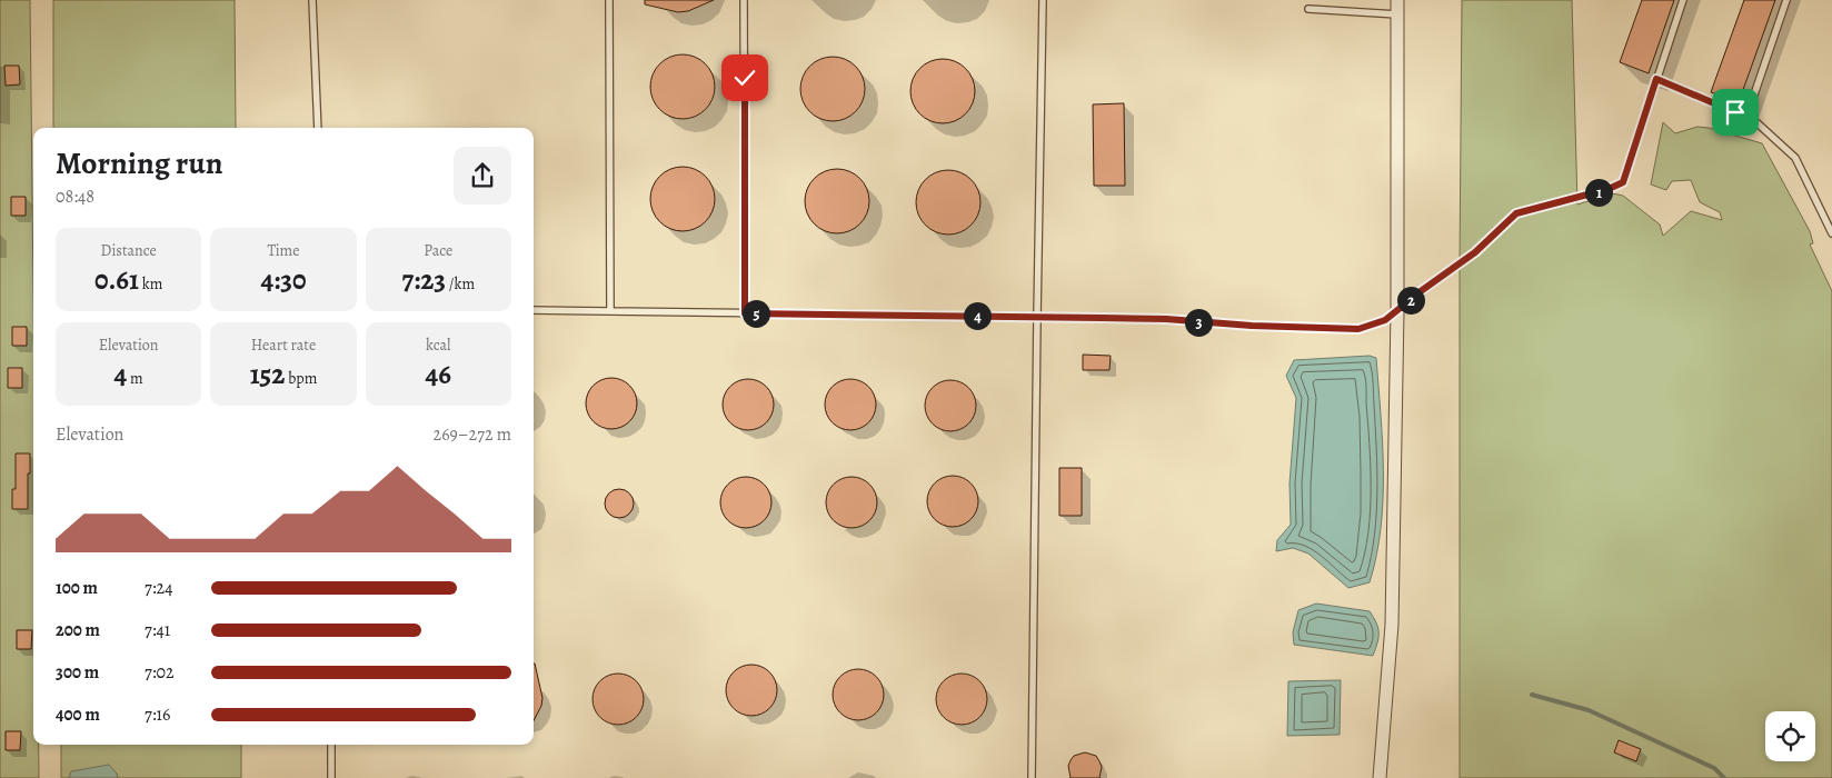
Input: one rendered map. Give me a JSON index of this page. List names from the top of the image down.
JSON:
{
  "page": {
    "heading": ["Morning run", "08:48"],
    "pins": [
      "1",
      "2",
      "5",
      "4",
      "3"
    ],
    "stats": [
      ["Distance", "0.61 km"],
      ["Time", "4:30"],
      ["Pace", "7:23 /km"],
      ["Elevation", "4 m"],
      ["Heart rate", "152 bpm"],
      ["kcal", "46"]
    ],
    "chart": ["Elevation", "269–272 m"],
    "list": [
      {
        "name": "100 m",
        "note": "7:24"
      },
      {
        "name": "200 m",
        "note": "7:41"
      },
      {
        "name": "300 m",
        "note": "7:02"
      },
      {
        "name": "400 m",
        "note": "7:16"
      }
    ]
  }
}
